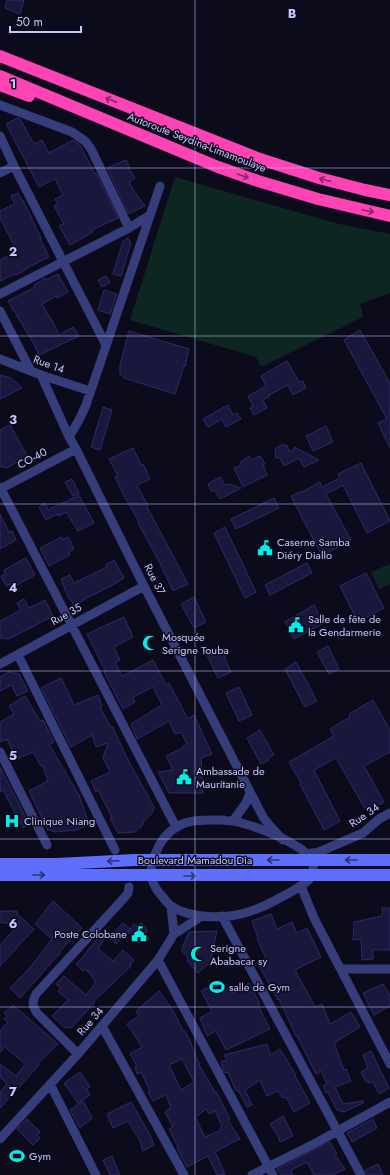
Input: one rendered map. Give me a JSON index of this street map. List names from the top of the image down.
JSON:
{
  "streets": {
    "highway": ["Autoroute Seydina-Limamoulaye"],
    "street": [
      "Rue 14",
      "CO-40",
      "Rue 37",
      "Rue 35",
      "Rue 34",
      "Boulevard Mamadou Dia"
    ]
  },
  "crossings": [
    ["Rue 14", "Rue 37"],
    ["CO-40", "Rue 37"],
    ["Rue 37", "Rue 35"],
    ["Rue 34", "Boulevard Mamadou Dia"]
  ],
  "places": {
    "public building": [
      "Caserne Samba Diéry Diallo",
      "Salle de fête de la Gendarmerie",
      "Ambassade de Mauritanie",
      "Poste Colobane"
    ],
    "mosque": ["Mosquée Serigne Touba", "Serigne Ababacar sy"],
    "hospital": ["Clinique Niang"],
    "sports": ["salle de Gym", "Gym"]
  },
  "scale_bar": "50 m",
  "grid": {
    "columns": ["B"],
    "rows": [
      "1",
      "2",
      "3",
      "4",
      "5",
      "6",
      "7"
    ]
  }
}
